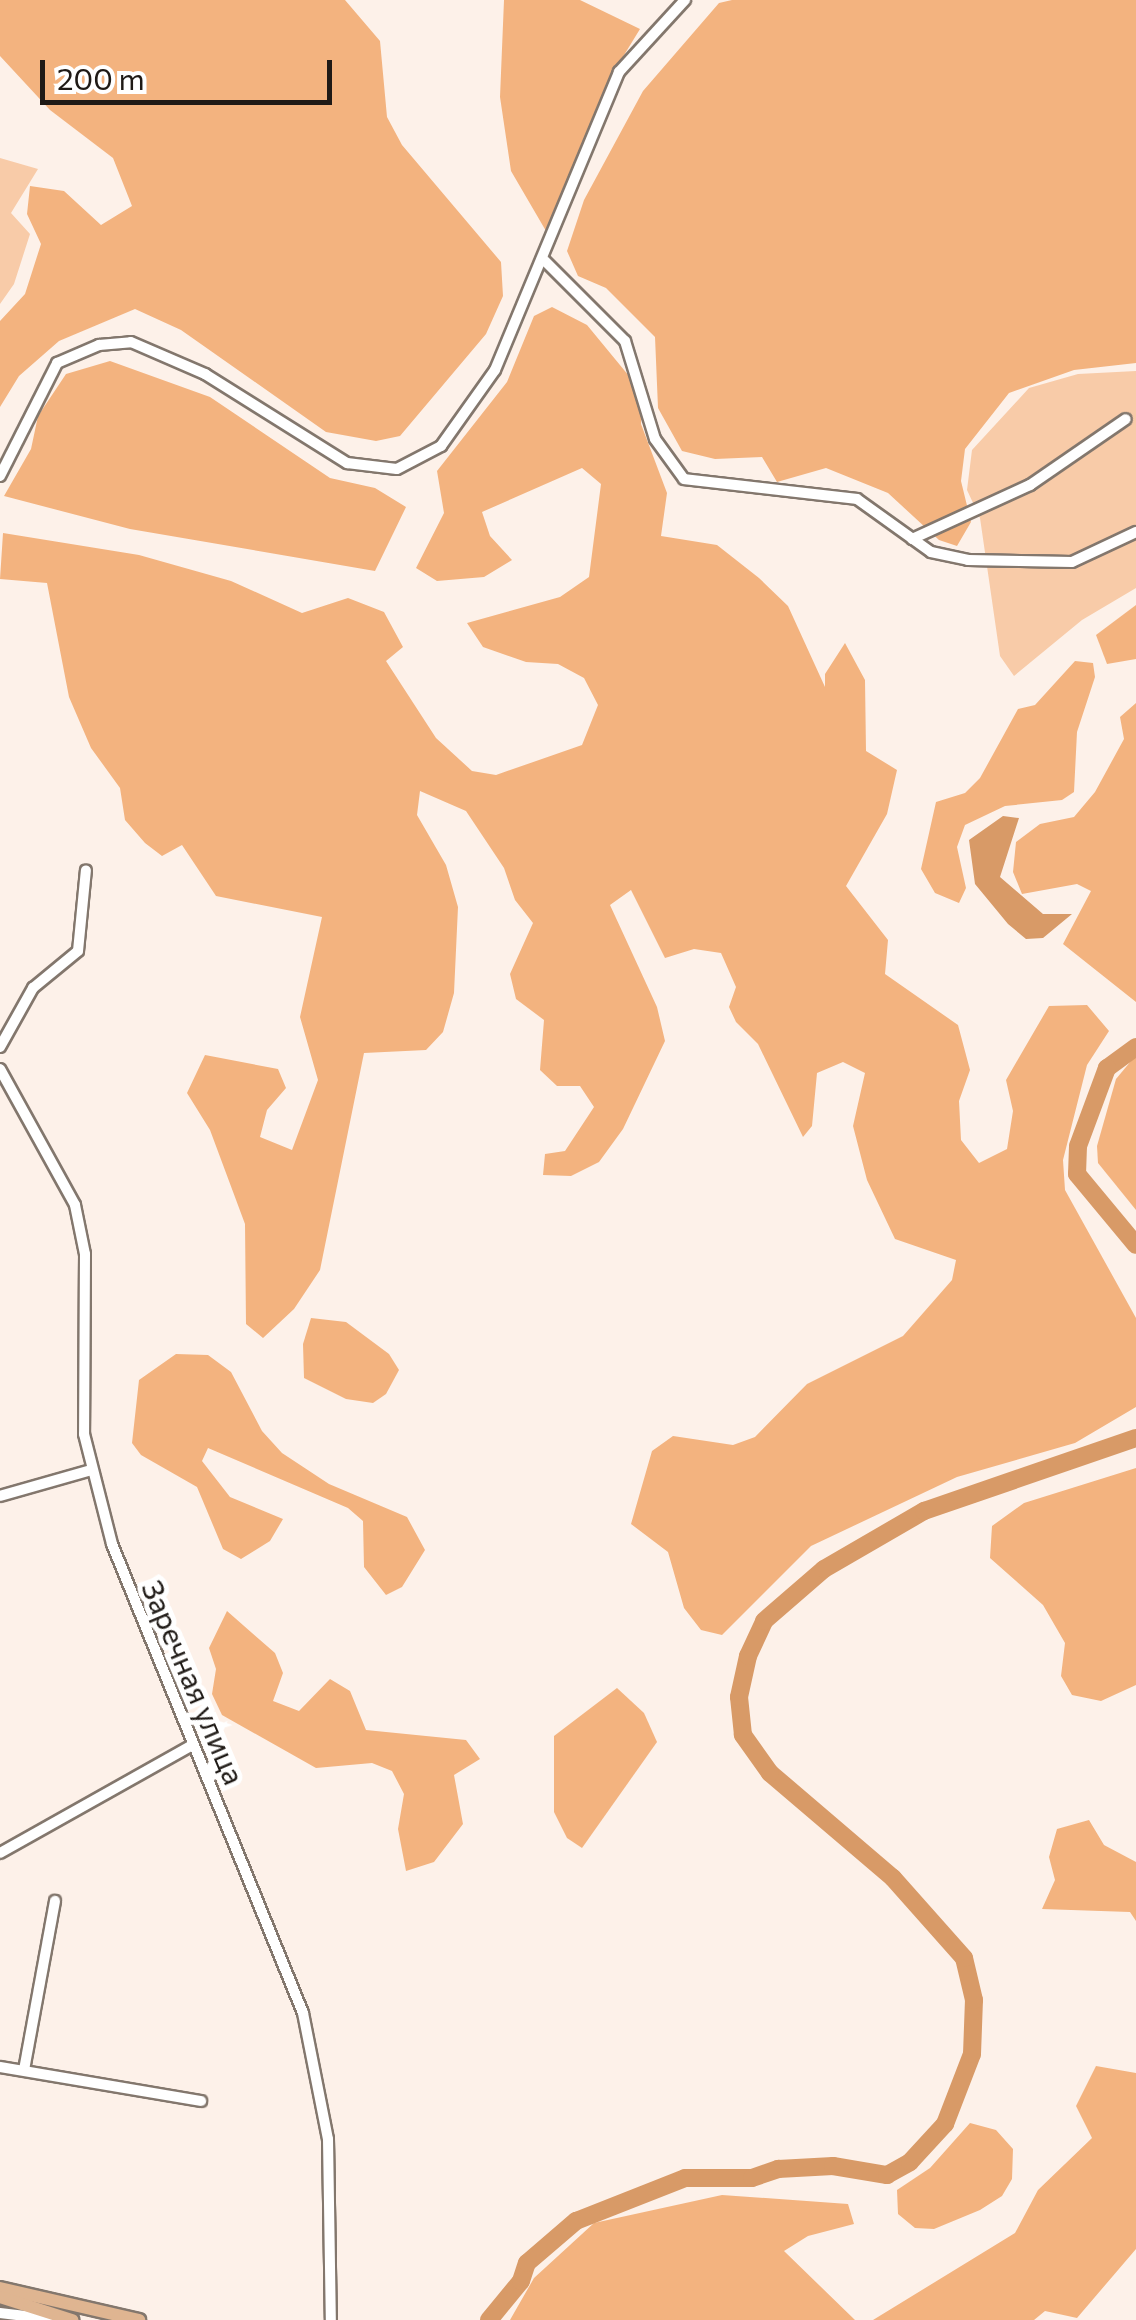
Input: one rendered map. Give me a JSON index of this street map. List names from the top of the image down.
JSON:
{
  "streets": {
    "street": ["Заречная улица"]
  },
  "scale_bar": "200 m"
}
